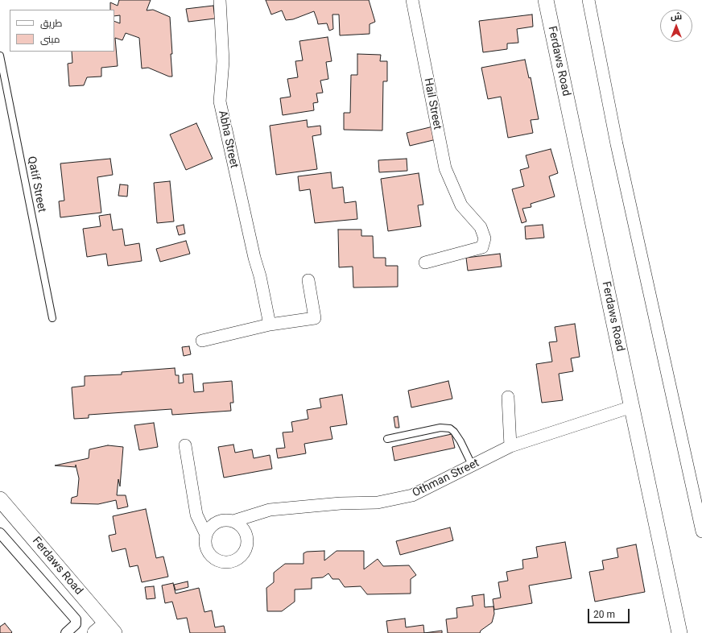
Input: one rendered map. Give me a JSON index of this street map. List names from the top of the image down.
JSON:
{
  "streets": {
    "street": [
      "Ferdaws Road",
      "Hail Street",
      "Abha Street",
      "Othman Street"
    ],
    "lane": ["Qatif Street"]
  },
  "crossings": [
    ["Ferdaws Road", "Othman Street"]
  ],
  "legend": ["طريق", "مبنى"],
  "scale_bar": "20 m",
  "north": "top"
}
